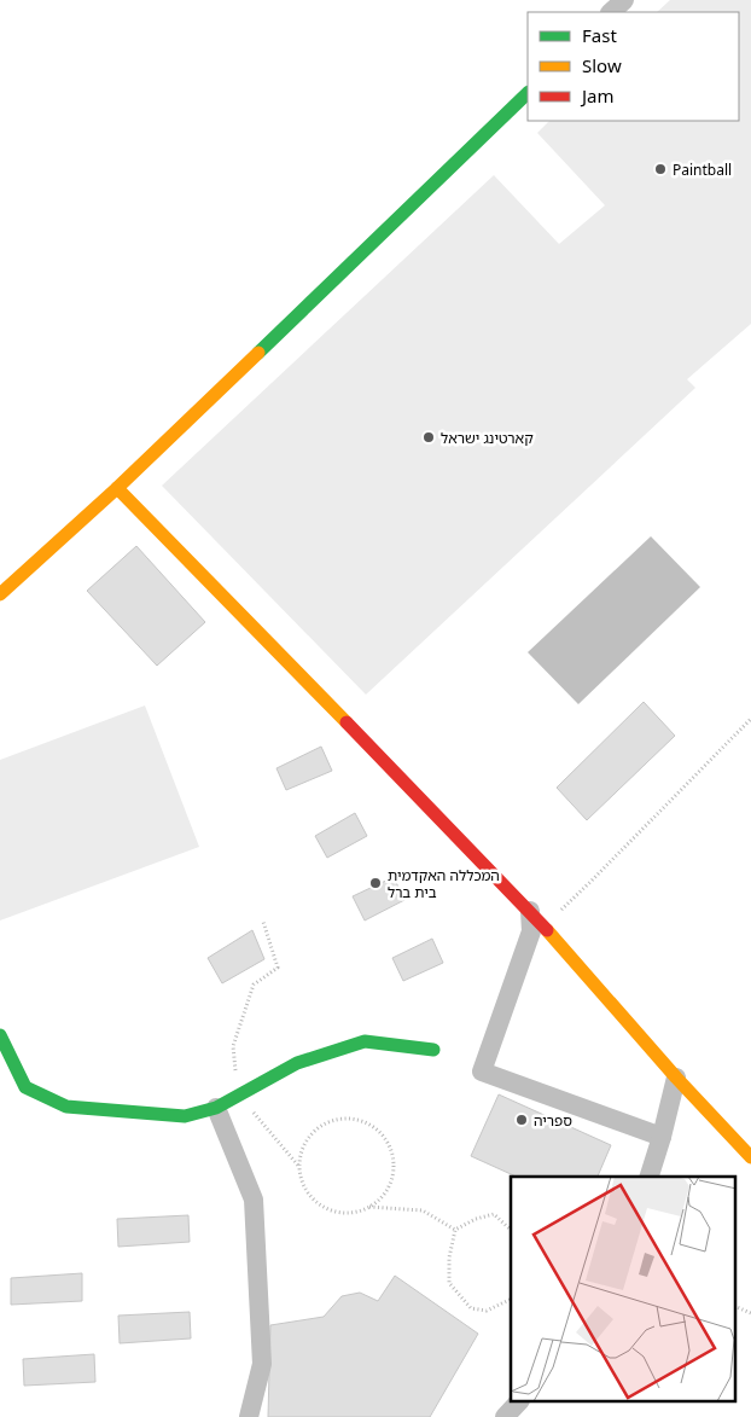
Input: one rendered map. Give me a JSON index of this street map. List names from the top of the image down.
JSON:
{
  "places": [
    "Paintball",
    "קארטינג ישראל",
    "המכללה האקדמית בית ברל",
    "ספריה"
  ],
  "legend": ["Fast", "Slow", "Jam"]
}
